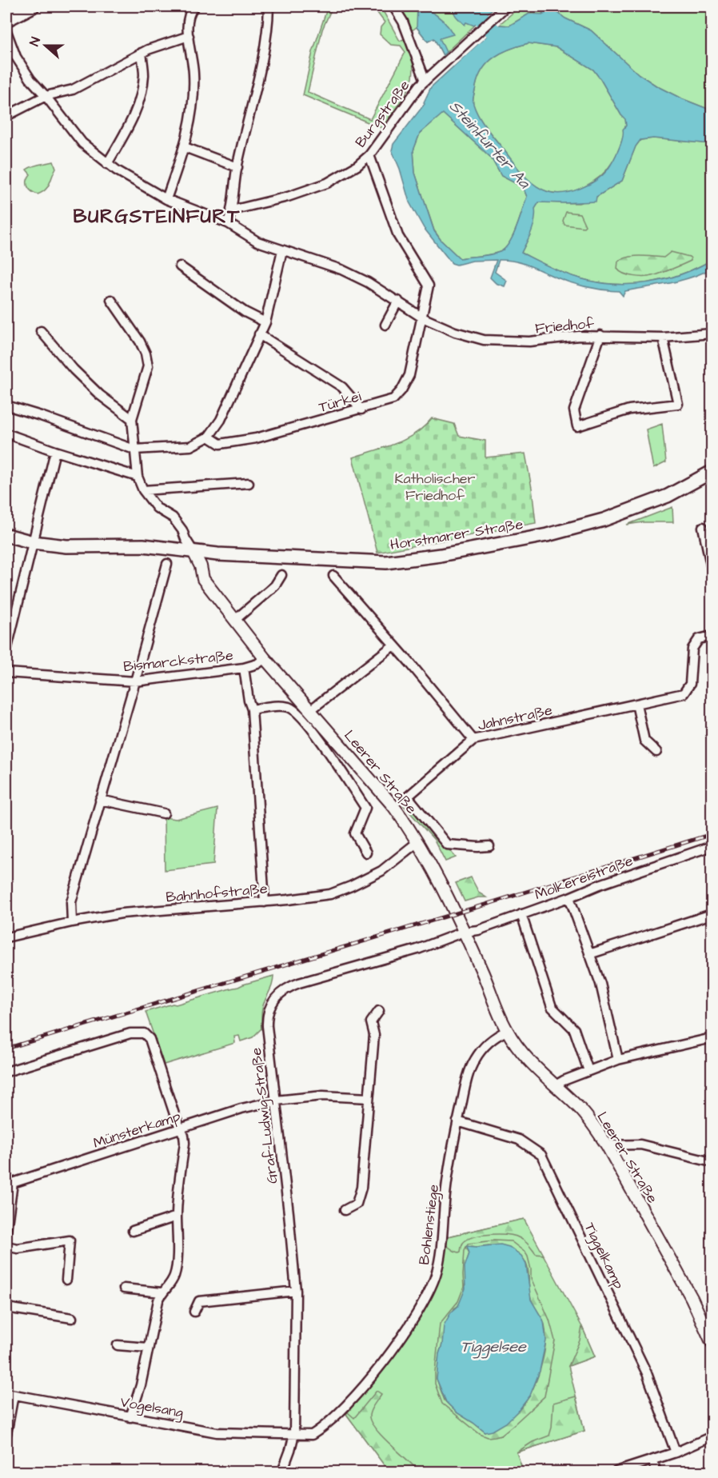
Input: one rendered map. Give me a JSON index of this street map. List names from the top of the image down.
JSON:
{
  "streets": {
    "main road": ["Horstmarer Straße"],
    "street": [
      "Burgstraße",
      "Friedhof",
      "Türkei",
      "Bismarckstraße",
      "Jahnstraße",
      "Leerer Straße",
      "Molkereistraße",
      "Bahnhofstraße",
      "Graf-Ludwig-Straße",
      "Münsterkamp",
      "Bohlenstiege",
      "Tiggelkamp",
      "Vogelsang"
    ]
  },
  "crossings": [
    ["Burgstraße", "Türkei"],
    ["Friedhof", "Türkei"],
    ["Horstmarer Straße", "Leerer Straße"],
    ["Bismarckstraße", "Leerer Straße"],
    ["Leerer Straße", "Molkereistraße"],
    ["Leerer Straße", "Bahnhofstraße"],
    ["Leerer Straße", "Graf-Ludwig-Straße"],
    ["Leerer Straße", "Bohlenstiege"],
    ["Molkereistraße", "Graf-Ludwig-Straße"],
    ["Graf-Ludwig-Straße", "Münsterkamp"],
    ["Graf-Ludwig-Straße", "Bohlenstiege"],
    ["Graf-Ludwig-Straße", "Vogelsang"],
    ["Bohlenstiege", "Tiggelkamp"],
    ["Bohlenstiege", "Vogelsang"]
  ],
  "districts": ["BURGSTEINFURT"],
  "water": ["Steinfurter Aa", "Tiggelsee"],
  "parks": ["Katholischer Friedhof"],
  "north": "left"
}
